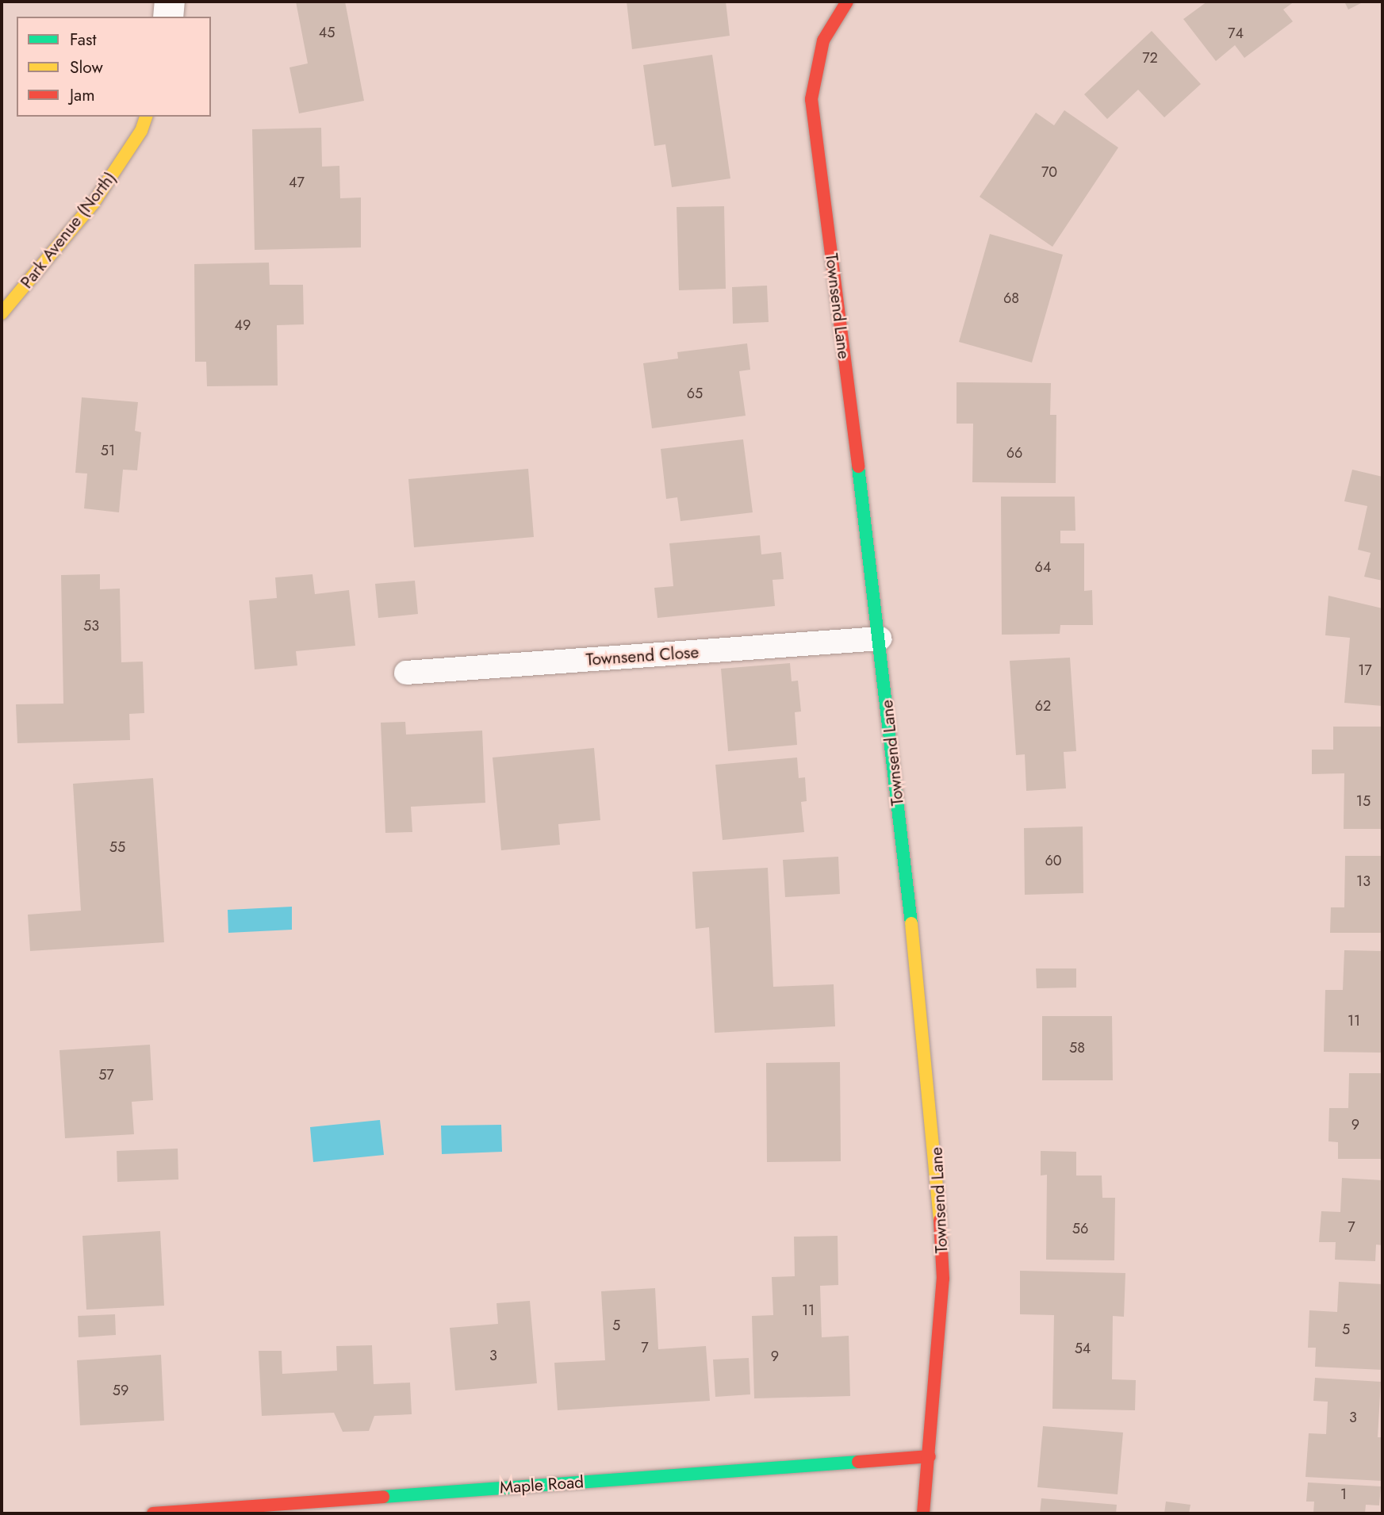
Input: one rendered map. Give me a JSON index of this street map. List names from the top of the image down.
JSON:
{
  "streets": {
    "street": ["Park Avenue (North)", "Townsend Lane", "Maple Road"],
    "lane": ["Townsend Close"]
  },
  "crossings": [
    ["Townsend Lane", "Townsend Close"],
    ["Townsend Lane", "Maple Road"]
  ],
  "house_numbers": [
    "45",
    "74",
    "72",
    "70",
    "47",
    "68",
    "49",
    "65",
    "51",
    "66",
    "64",
    "53",
    "17",
    "62",
    "15",
    "55",
    "60",
    "13",
    "11",
    "58",
    "57",
    "9",
    "7",
    "56",
    "11",
    "5",
    "5",
    "7",
    "54",
    "3",
    "9",
    "59",
    "3",
    "1"
  ],
  "legend": ["Fast", "Slow", "Jam"]
}
